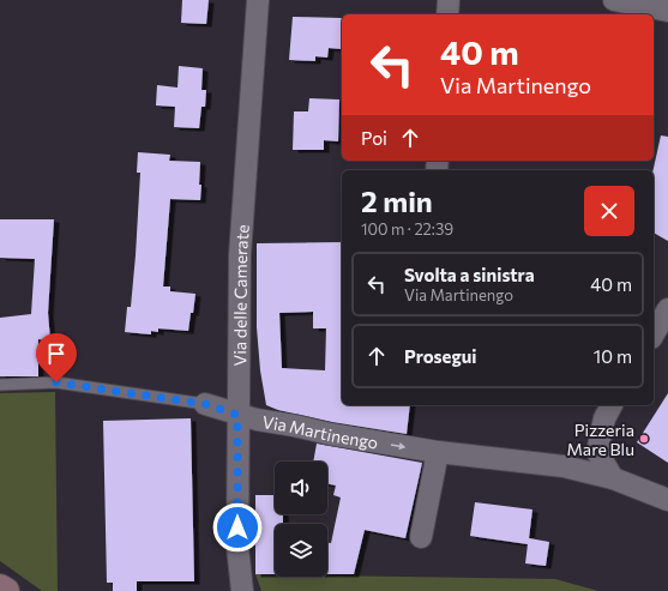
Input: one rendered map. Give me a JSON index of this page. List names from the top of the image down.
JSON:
{
  "streets": {
    "street": ["Via delle Camerate", "Via Martinengo"]
  },
  "crossings": [
    ["Via delle Camerate", "Via Martinengo"]
  ],
  "one_way": ["Via Martinengo"],
  "places": ["Pizzeria Mare Blu"],
  "page": {
    "turn": ["40 m", "Via Martinengo"],
    "then": "Poi",
    "heading": ["2 min", "100 m · 22:39"],
    "list": [
      {
        "name": "Svolta a sinistra",
        "note": "Via Martinengo",
        "value": "40 m"
      },
      {
        "name": "Prosegui",
        "value": "10 m"
      }
    ]
  }
}
